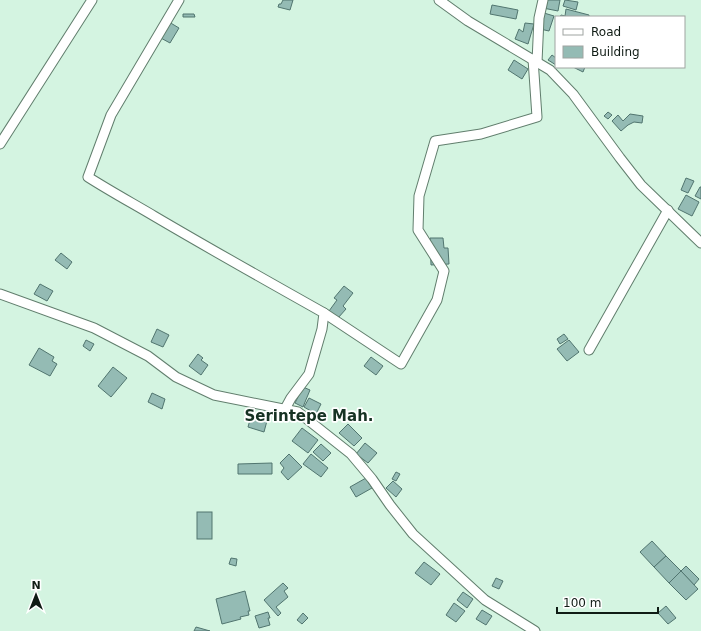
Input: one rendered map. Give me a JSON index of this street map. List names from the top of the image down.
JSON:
{
  "districts": ["Serintepe Mah."],
  "legend": ["Road", "Building"],
  "scale_bar": "100 m",
  "north": "top"
}
